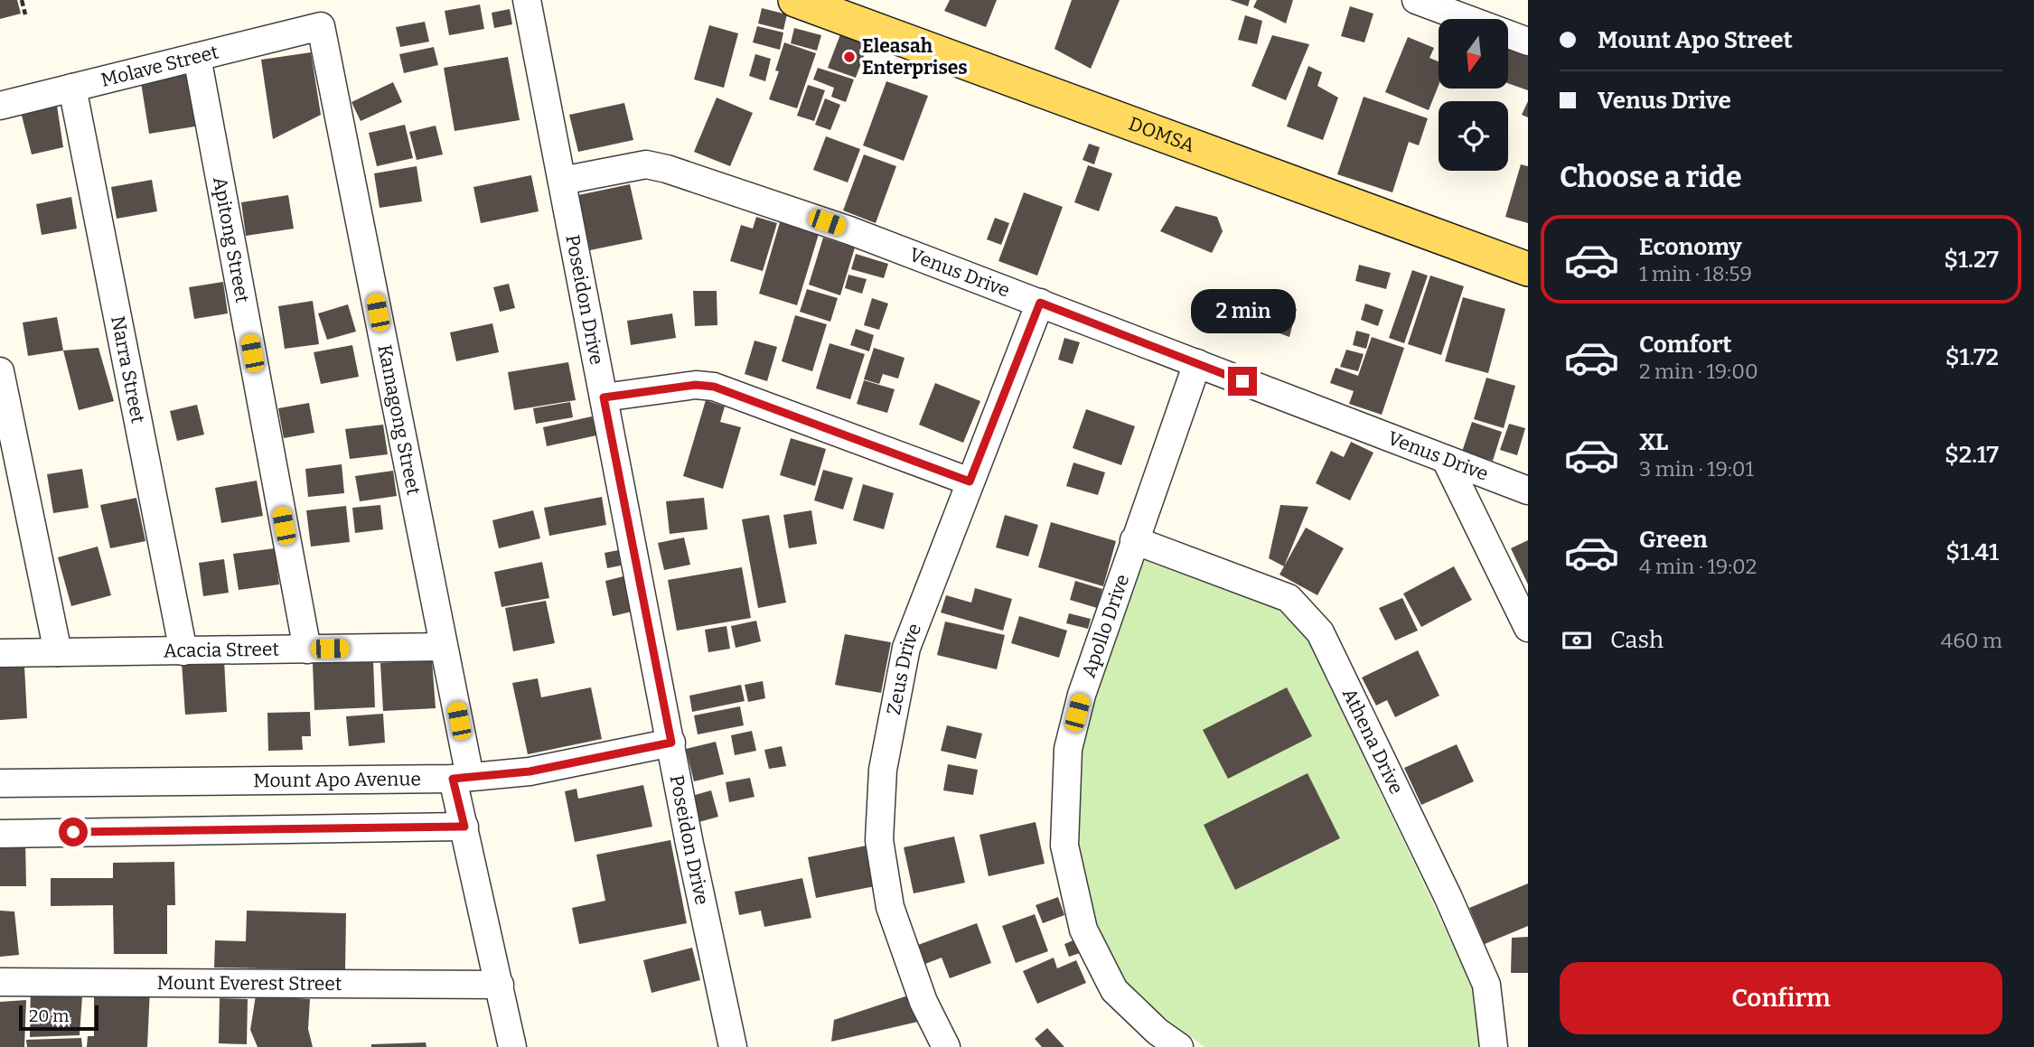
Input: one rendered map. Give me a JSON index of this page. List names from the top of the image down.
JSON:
{
  "streets": {
    "main road": ["DOMSA"],
    "street": [
      "Molave Street",
      "Apitong Street",
      "Venus Drive",
      "Poseidon Drive",
      "Narra Street",
      "Kamagong Street",
      "Apollo Drive",
      "Acacia Street",
      "Zeus Drive",
      "Athena Drive",
      "Mount Apo Avenue",
      "Mount Everest Street"
    ]
  },
  "crossings": [
    ["Molave Street", "Apitong Street"],
    ["Molave Street", "Narra Street"],
    ["Molave Street", "Kamagong Street"],
    ["Apitong Street", "Acacia Street"],
    ["Venus Drive", "Poseidon Drive"],
    ["Venus Drive", "Apollo Drive"],
    ["Venus Drive", "Zeus Drive"],
    ["Poseidon Drive", "Mount Apo Avenue"],
    ["Narra Street", "Acacia Street"],
    ["Kamagong Street", "Acacia Street"],
    ["Kamagong Street", "Mount Apo Avenue"],
    ["Kamagong Street", "Mount Everest Street"],
    ["Apollo Drive", "Athena Drive"]
  ],
  "places": ["Eleasah Enterprises"],
  "scale_bar": "20 m",
  "north": "bottom",
  "page": {
    "banner": ["Mount Apo Street", "Venus Drive"],
    "heading": "Choose a ride",
    "list": [
      {
        "name": "Economy",
        "note": "1 min · 18:59",
        "value": "$1.27"
      },
      {
        "name": "Comfort",
        "note": "2 min · 19:00",
        "value": "$1.72"
      },
      {
        "name": "XL",
        "note": "3 min · 19:01",
        "value": "$2.17"
      },
      {
        "name": "Green",
        "note": "4 min · 19:02",
        "value": "$1.41"
      }
    ],
    "bubble": "2 min",
    "pay": ["Cash", "460 m"],
    "buttons": "Confirm",
    "scale": "20 m"
  }
}
